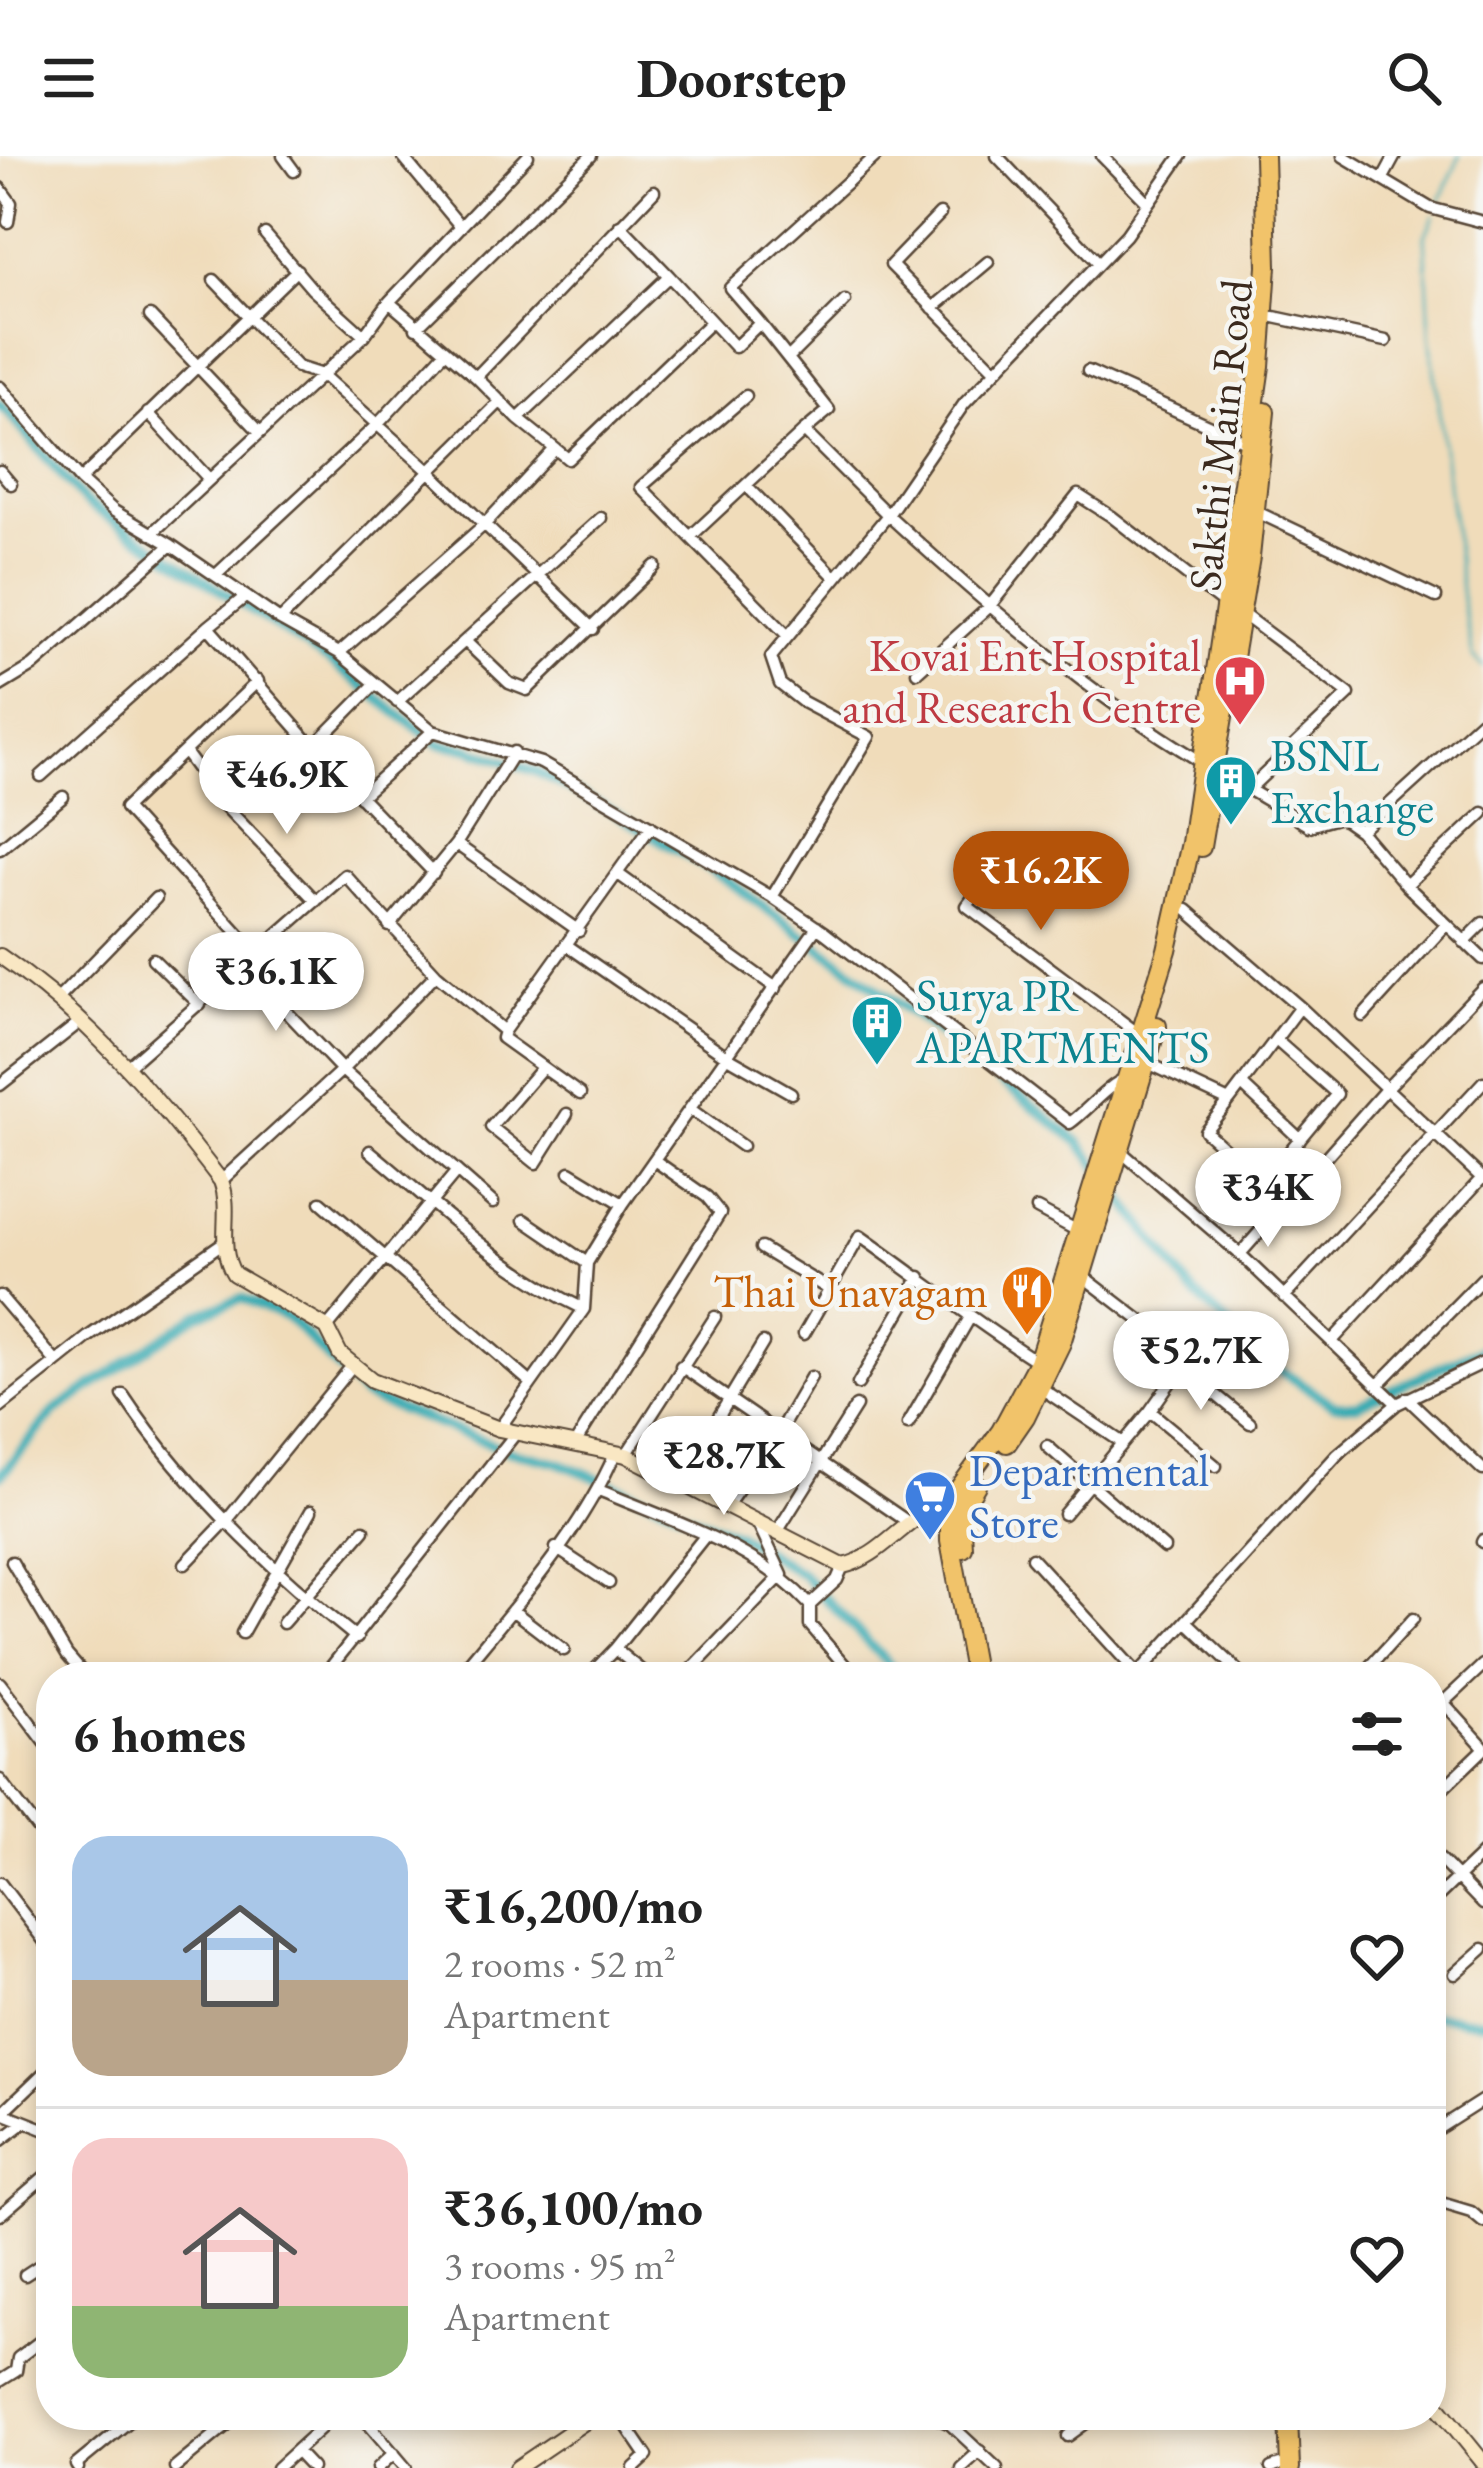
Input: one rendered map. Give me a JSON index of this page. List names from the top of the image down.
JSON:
{
  "streets": {
    "highway": ["Sakthi Main Road"]
  },
  "places": {
    "hospital": ["Kovai Ent Hospital and Research Centre"],
    "building": ["BSNL Exchange", "Surya PR APARTMENTS"],
    "restaurant": ["Thai Unavagam"],
    "supermarket": ["Departmental Store"]
  },
  "page": {
    "header": "Doorstep",
    "price": [
      "₹46.9K",
      "₹16.2K",
      "₹36.1K",
      "₹34K",
      "₹52.7K",
      "₹28.7K"
    ],
    "heading": "6 homes",
    "list": [
      {
        "name": "₹16,200/mo",
        "note": "2 rooms · 52 m² · Apartment"
      },
      {
        "name": "₹36,100/mo",
        "note": "3 rooms · 95 m² · Apartment"
      }
    ]
  }
}
